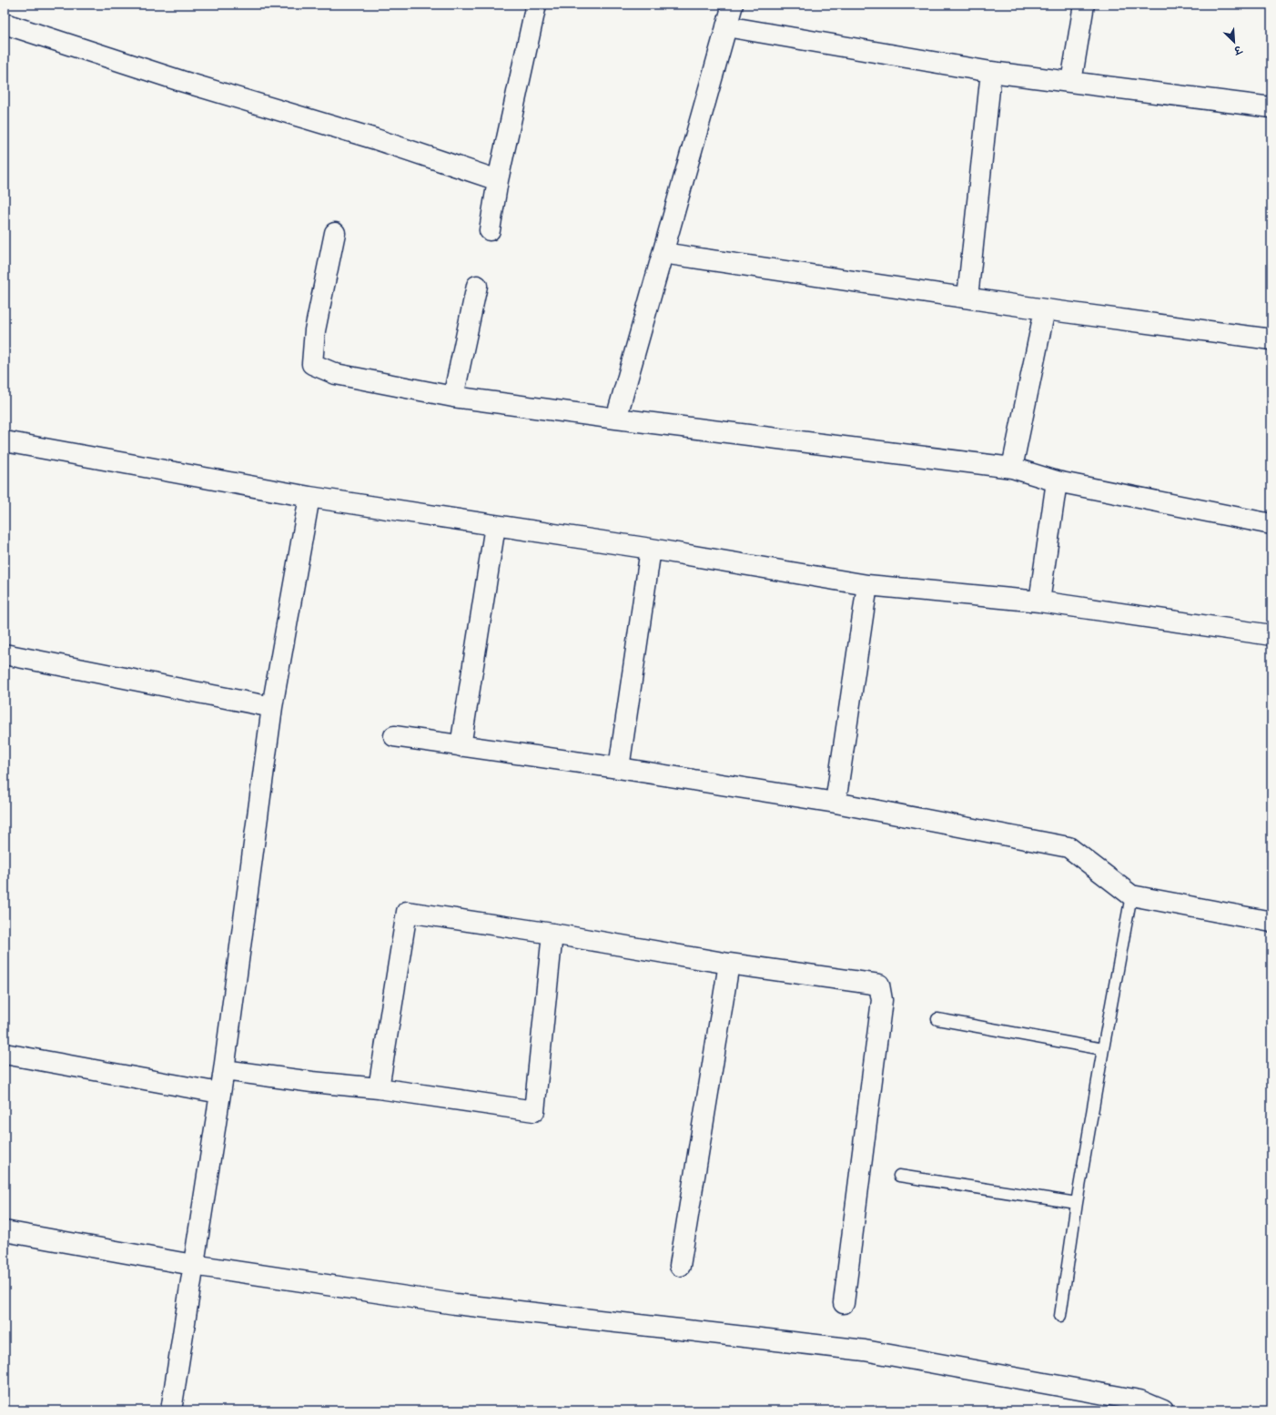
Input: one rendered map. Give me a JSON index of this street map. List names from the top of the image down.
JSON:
{
  "north": "bottom right"
}
